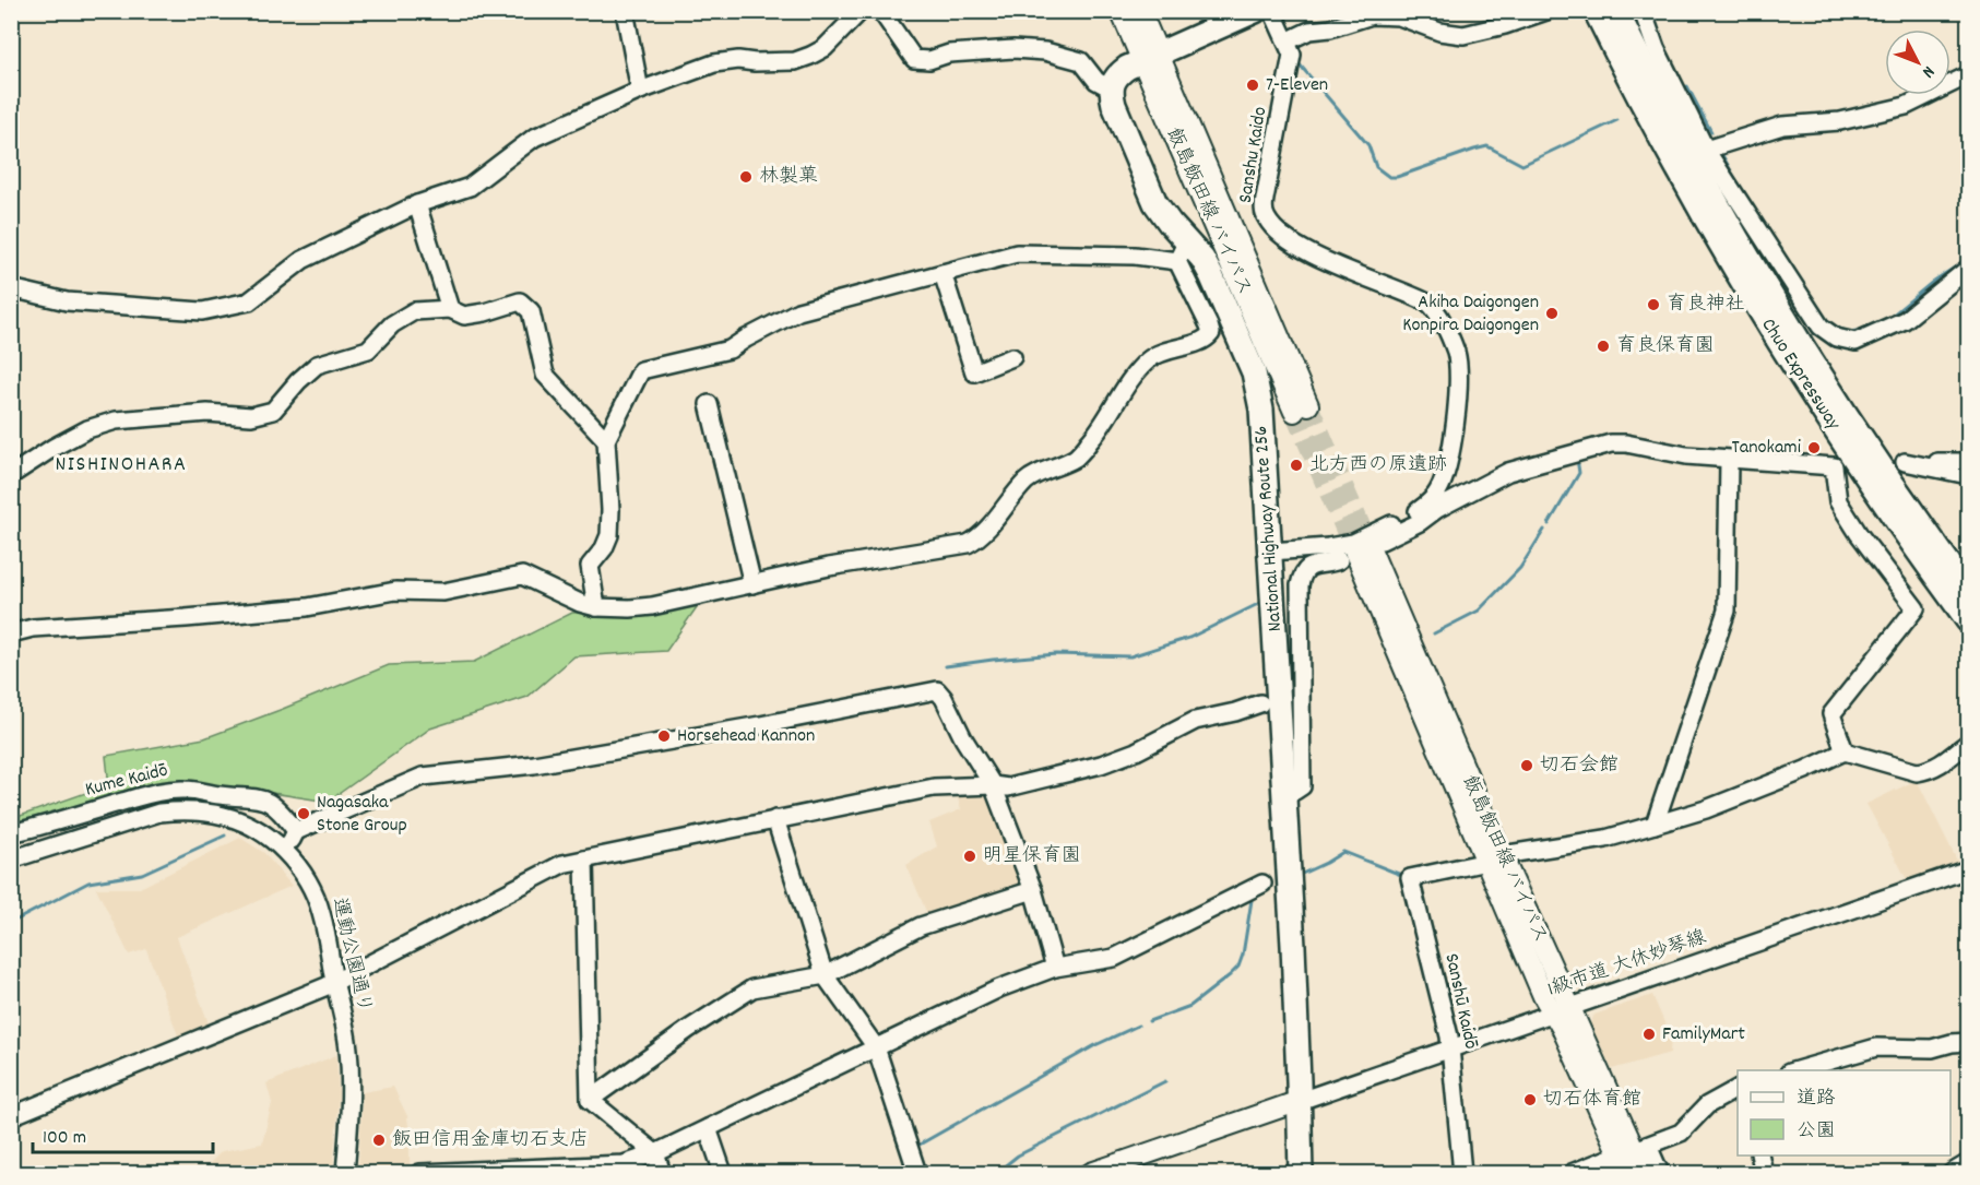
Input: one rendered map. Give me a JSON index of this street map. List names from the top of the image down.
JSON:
{
  "streets": {
    "highway": ["Chuo Expressway", "National Highway Route 256"],
    "main road": ["飯島飯田線 バイパス"],
    "street": [
      "Sanshu Kaido",
      "Kume Kaidō",
      "運動公園通り",
      "1級市道 大休妙琴線",
      "Sanshū Kaidō"
    ]
  },
  "crossings": [
    ["Sanshu Kaido", "National Highway Route 256"],
    ["飯島飯田線 バイパス", "1級市道 大休妙琴線"],
    ["National Highway Route 256", "1級市道 大休妙琴線"],
    ["1級市道 大休妙琴線", "Sanshū Kaidō"]
  ],
  "districts": ["NISHINOHARA"],
  "places": [
    "7-Eleven",
    "林製菓",
    "育良神社",
    "Akiha Daigongen Konpira Daigongen",
    "育良保育園",
    "Tanokami",
    "北方西の原遺跡",
    "Horsehead Kannon",
    "切石会館",
    "Nagasaka Stone Group",
    "明星保育園",
    "FamilyMart",
    "切石体育館",
    "飯田信用金庫切石支店"
  ],
  "legend": ["道路", "公園"],
  "scale_bar": "100 m",
  "north": "bottom right"
}
